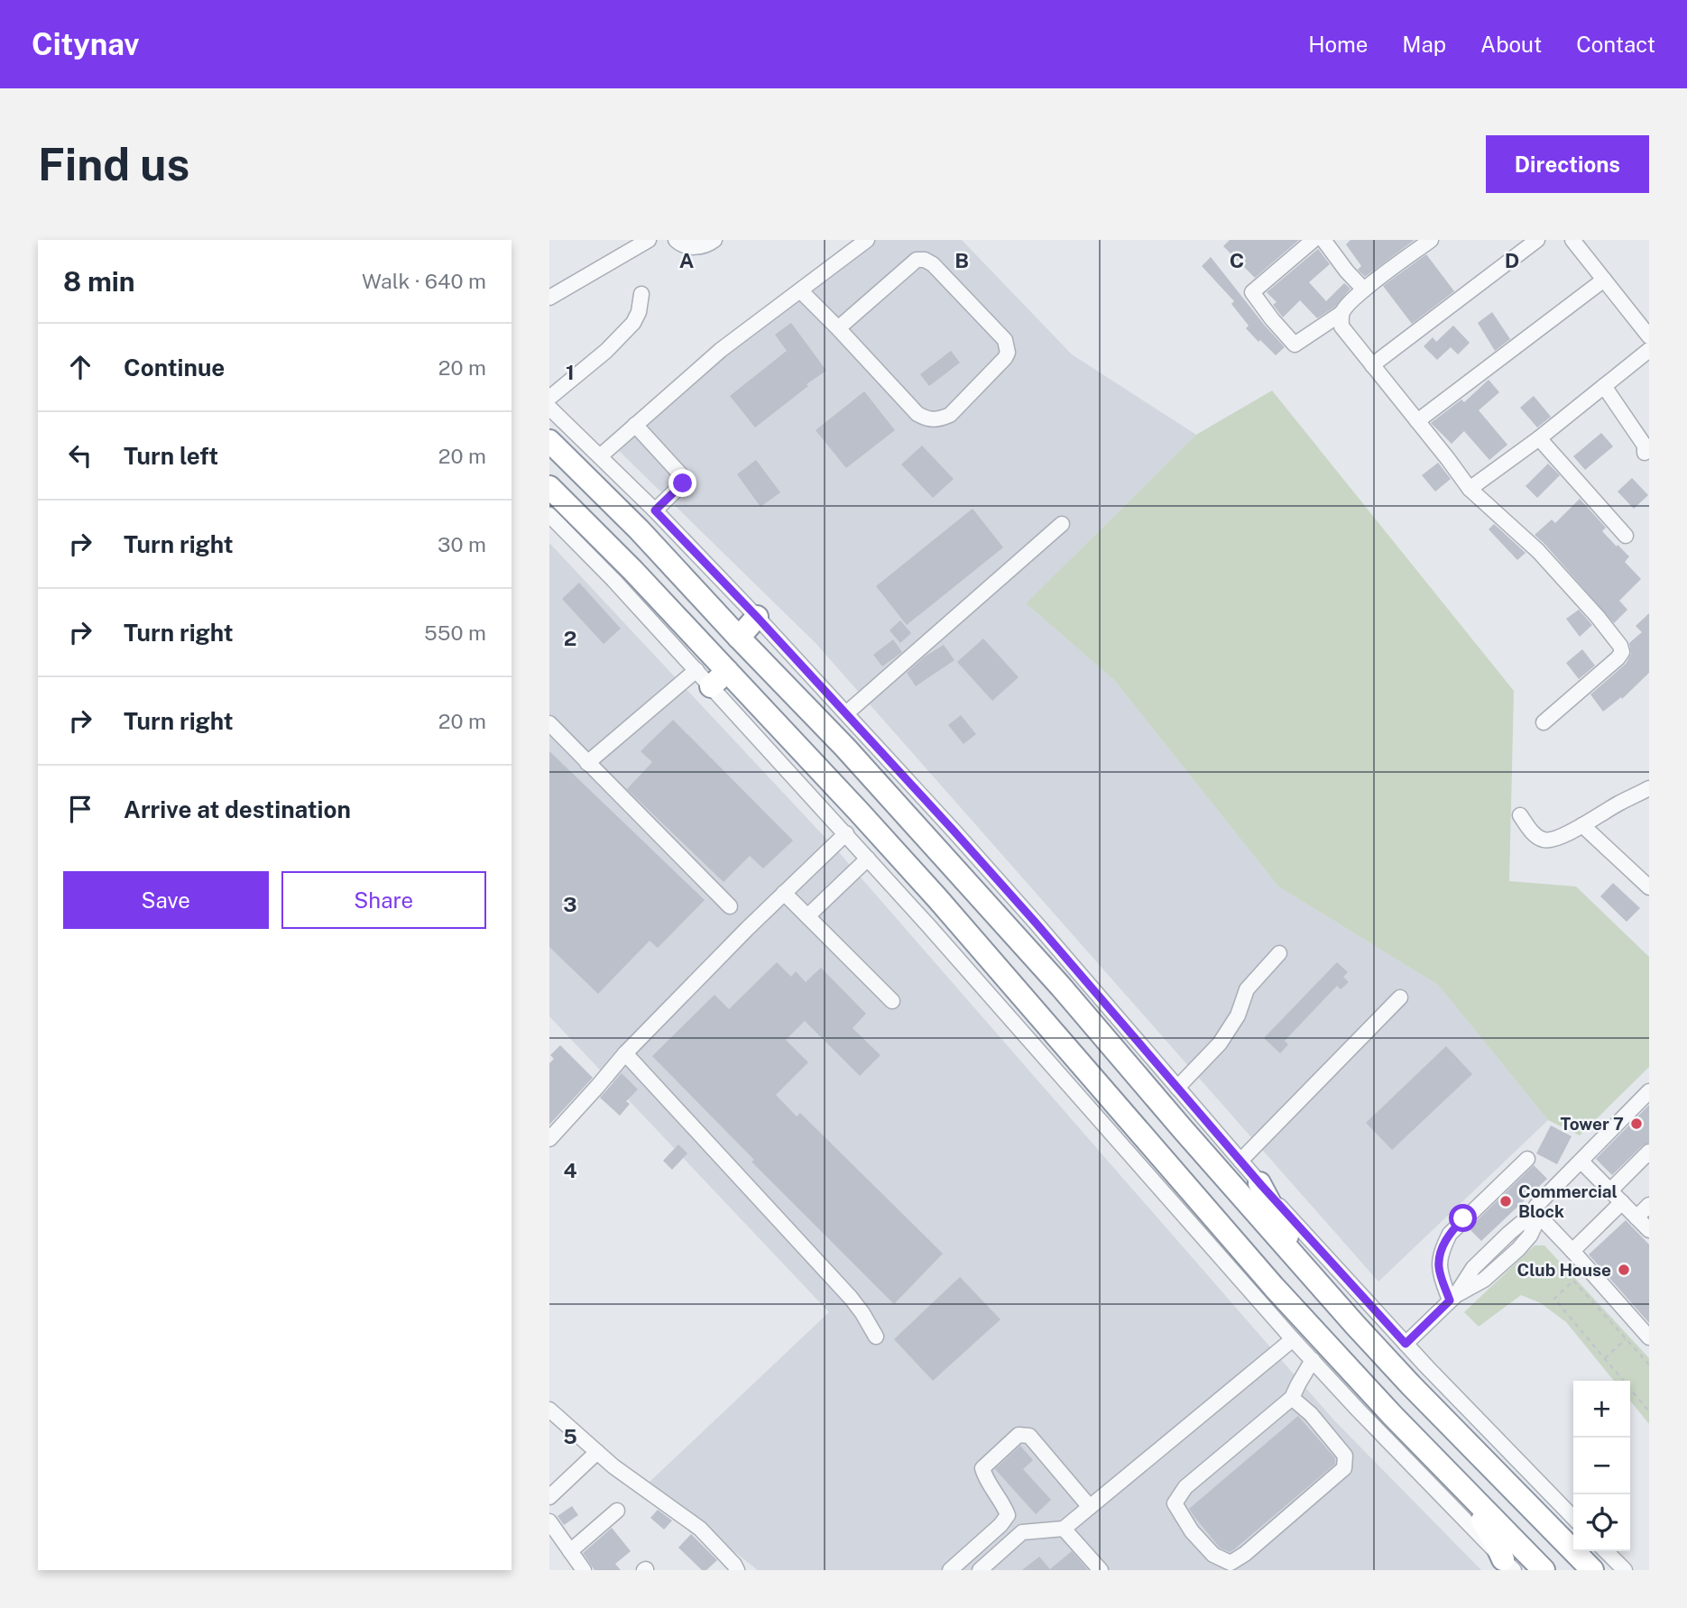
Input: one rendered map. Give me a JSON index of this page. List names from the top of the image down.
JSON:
{
  "places": ["Tower 7", "Commercial Block", "Club House"],
  "page": {
    "header": "Citynav",
    "nav": [
      "Home",
      "Map",
      "About",
      "Contact"
    ],
    "buttons": [
      "Directions",
      ["Save", "Share"]
    ],
    "title": "Find us",
    "heading": ["8 min", "Walk · 640 m"],
    "list": [
      ["Continue", "20 m"],
      ["Turn left", "20 m"],
      ["Turn right", "30 m"],
      ["Turn right", "550 m"],
      ["Turn right", "20 m"],
      "Arrive at destination"
    ],
    "map_buttons": ["+", "−"]
  },
  "grid": {
    "columns": [
      "A",
      "B",
      "C",
      "D"
    ],
    "rows": [
      "1",
      "2",
      "3",
      "4",
      "5"
    ]
  }
}
